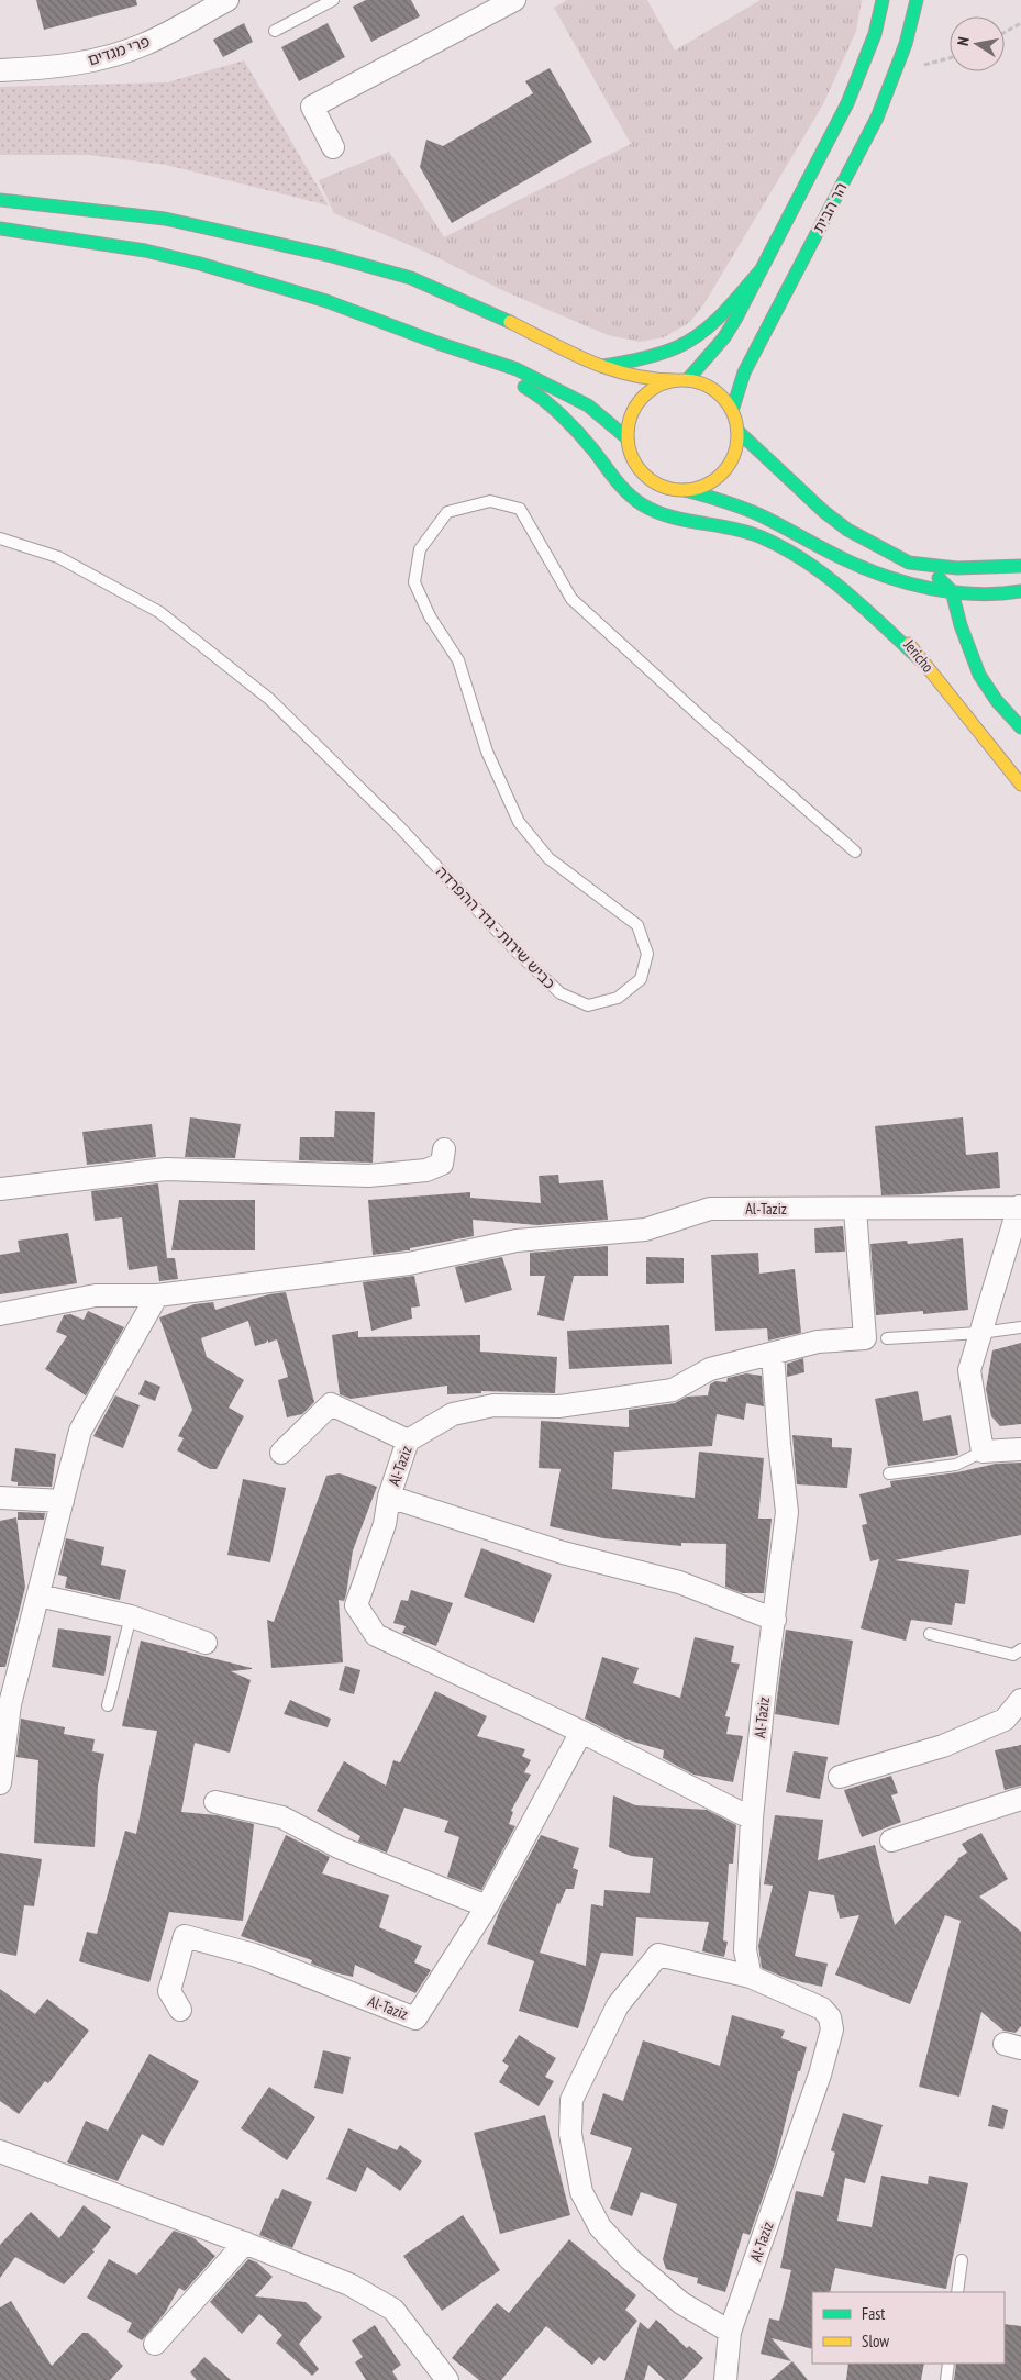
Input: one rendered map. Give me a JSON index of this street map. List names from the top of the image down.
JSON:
{
  "streets": {
    "main road": ["הר הבית", "Jericho"],
    "street": ["פרי מגדים", "Al-Taziz"],
    "lane": ["כביש שירות - גדר ההפרדה"]
  },
  "legend": ["Fast", "Slow"],
  "north": "left"
}
